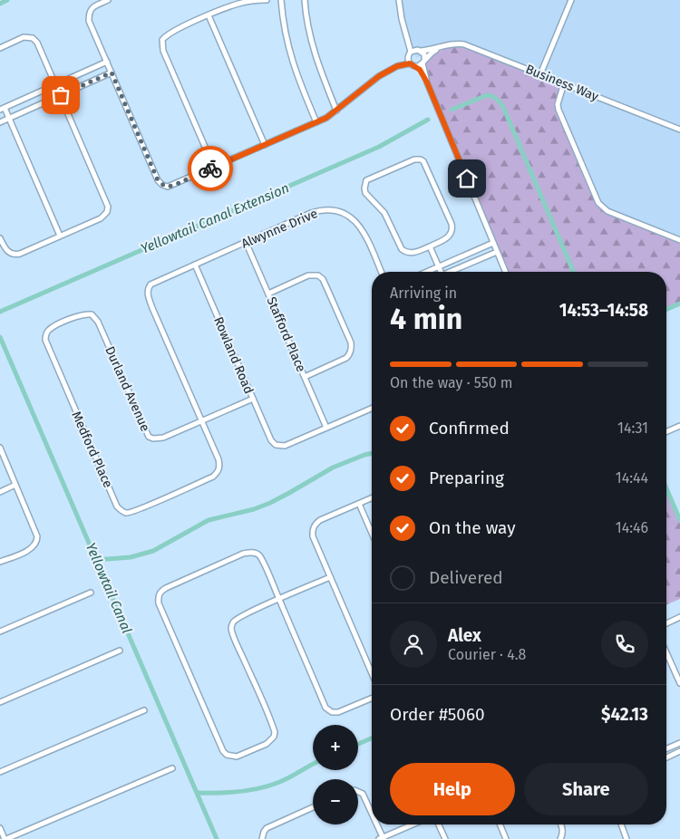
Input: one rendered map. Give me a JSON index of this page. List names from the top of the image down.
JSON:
{
  "streets": {
    "street": [
      "Business Way",
      "Alwynne Drive",
      "Stafford Place",
      "Rowland Road",
      "Durland Avenue",
      "Medford Place"
    ]
  },
  "crossings": [
    ["Alwynne Drive", "Stafford Place"],
    ["Alwynne Drive", "Rowland Road"],
    ["Alwynne Drive", "Durland Avenue"],
    ["Alwynne Drive", "Medford Place"],
    ["Stafford Place", "Rowland Road"],
    ["Rowland Road", "Durland Avenue"],
    ["Durland Avenue", "Medford Place"]
  ],
  "water": ["Yellowtail Canal Extension", "Yellowtail Canal"],
  "page": {
    "heading": ["4 min", "Arriving in", "14:53–14:58"],
    "panel": [
      "Alex",
      "Courier · 4.8",
      "Order #5060",
      "$42.13"
    ],
    "bar": "On the way · 550 m",
    "list": [
      ["Confirmed", "14:31"],
      ["Preparing", "14:44"],
      ["On the way", "14:46"],
      "Delivered"
    ],
    "map_buttons": ["+", "−"],
    "buttons": ["Help", "Share"]
  }
}
